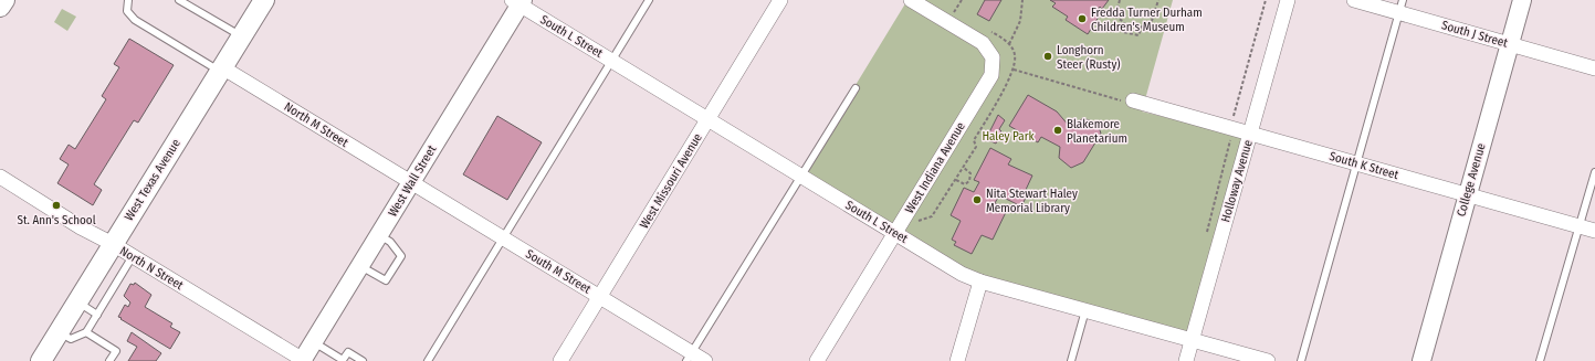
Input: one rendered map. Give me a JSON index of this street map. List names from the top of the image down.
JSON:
{
  "streets": {
    "main road": ["West Texas Avenue"],
    "street": [
      "South J Street",
      "South L Street",
      "North M Street",
      "South K Street",
      "West Indiana Avenue",
      "College Avenue",
      "West Wall Street",
      "West Missouri Avenue",
      "Holloway Avenue",
      "North N Street",
      "South M Street"
    ]
  },
  "crossings": [
    ["South J Street", "College Avenue"],
    ["South L Street", "West Indiana Avenue"],
    ["South L Street", "West Wall Street"],
    ["South L Street", "West Missouri Avenue"],
    ["South L Street", "Holloway Avenue"],
    ["North M Street", "West Texas Avenue"],
    ["North M Street", "West Wall Street"],
    ["North M Street", "South M Street"],
    ["South K Street", "College Avenue"],
    ["South K Street", "Holloway Avenue"],
    ["West Texas Avenue", "North N Street"],
    ["West Wall Street", "North N Street"],
    ["West Wall Street", "South M Street"],
    ["West Missouri Avenue", "South M Street"]
  ],
  "parks": ["Haley Park"],
  "places": [
    "Fredda Turner Durham Children's Museum",
    "Longhorn Steer (Rusty)",
    "Blakemore Planetarium",
    "Nita Stewart Haley Memorial Library",
    "St. Ann's School"
  ]
}
